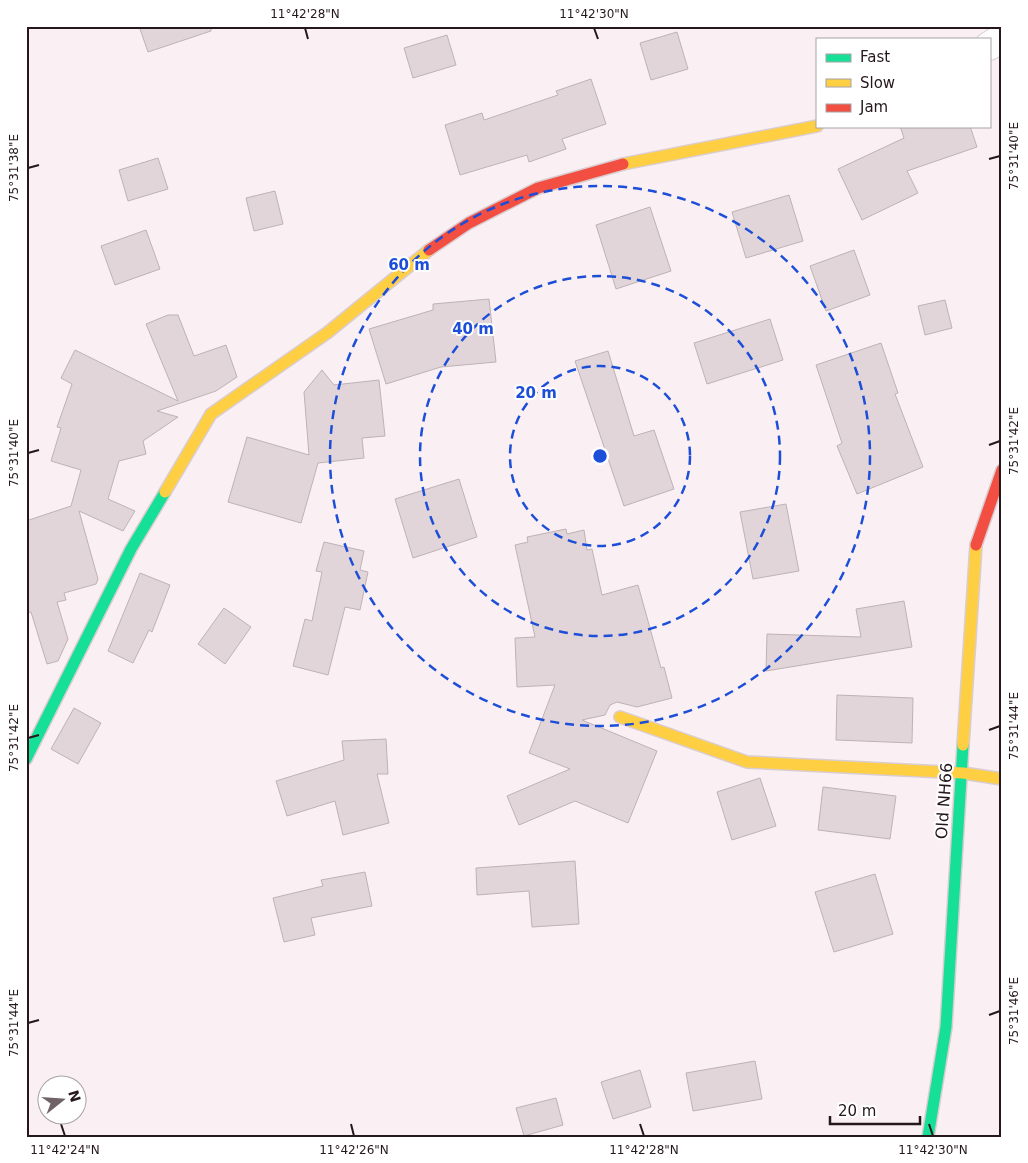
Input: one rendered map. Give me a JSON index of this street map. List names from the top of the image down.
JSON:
{
  "streets": {
    "street": ["Old NH66"]
  },
  "legend": ["Fast", "Slow", "Jam"],
  "scale_bar": "20 m",
  "north": "right",
  "coordinates": [
    "11°42'28\"N",
    "11°42'30\"N",
    "75°31'40\"E",
    "75°31'38\"E",
    "75°31'42\"E",
    "75°31'44\"E",
    "75°31'46\"E",
    "11°42'24\"N",
    "11°42'26\"N"
  ],
  "rings": ["60 m", "40 m", "20 m"]
}
